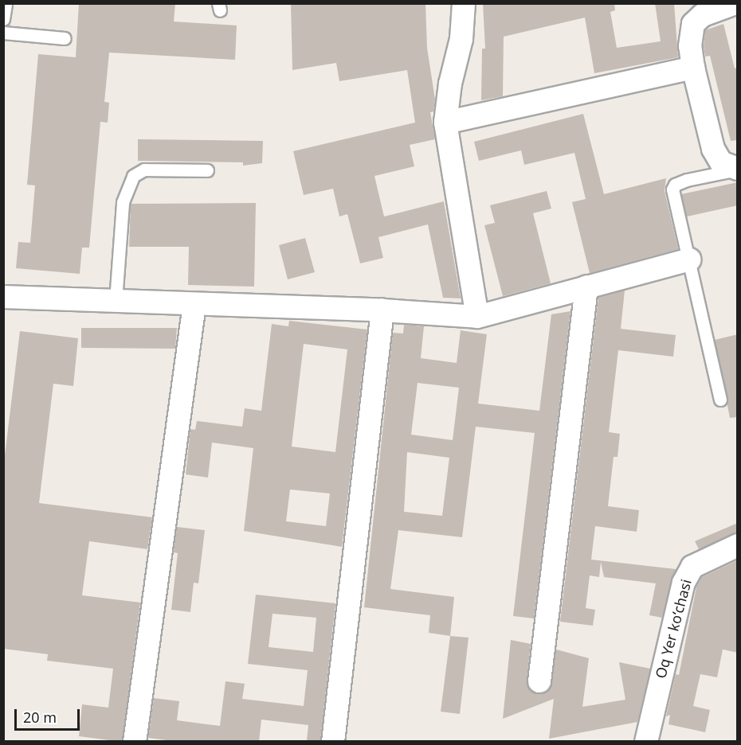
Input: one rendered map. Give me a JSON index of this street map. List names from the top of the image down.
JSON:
{
  "streets": {
    "street": ["Oq Yer koʻchasi"]
  },
  "scale_bar": "20 m"
}
